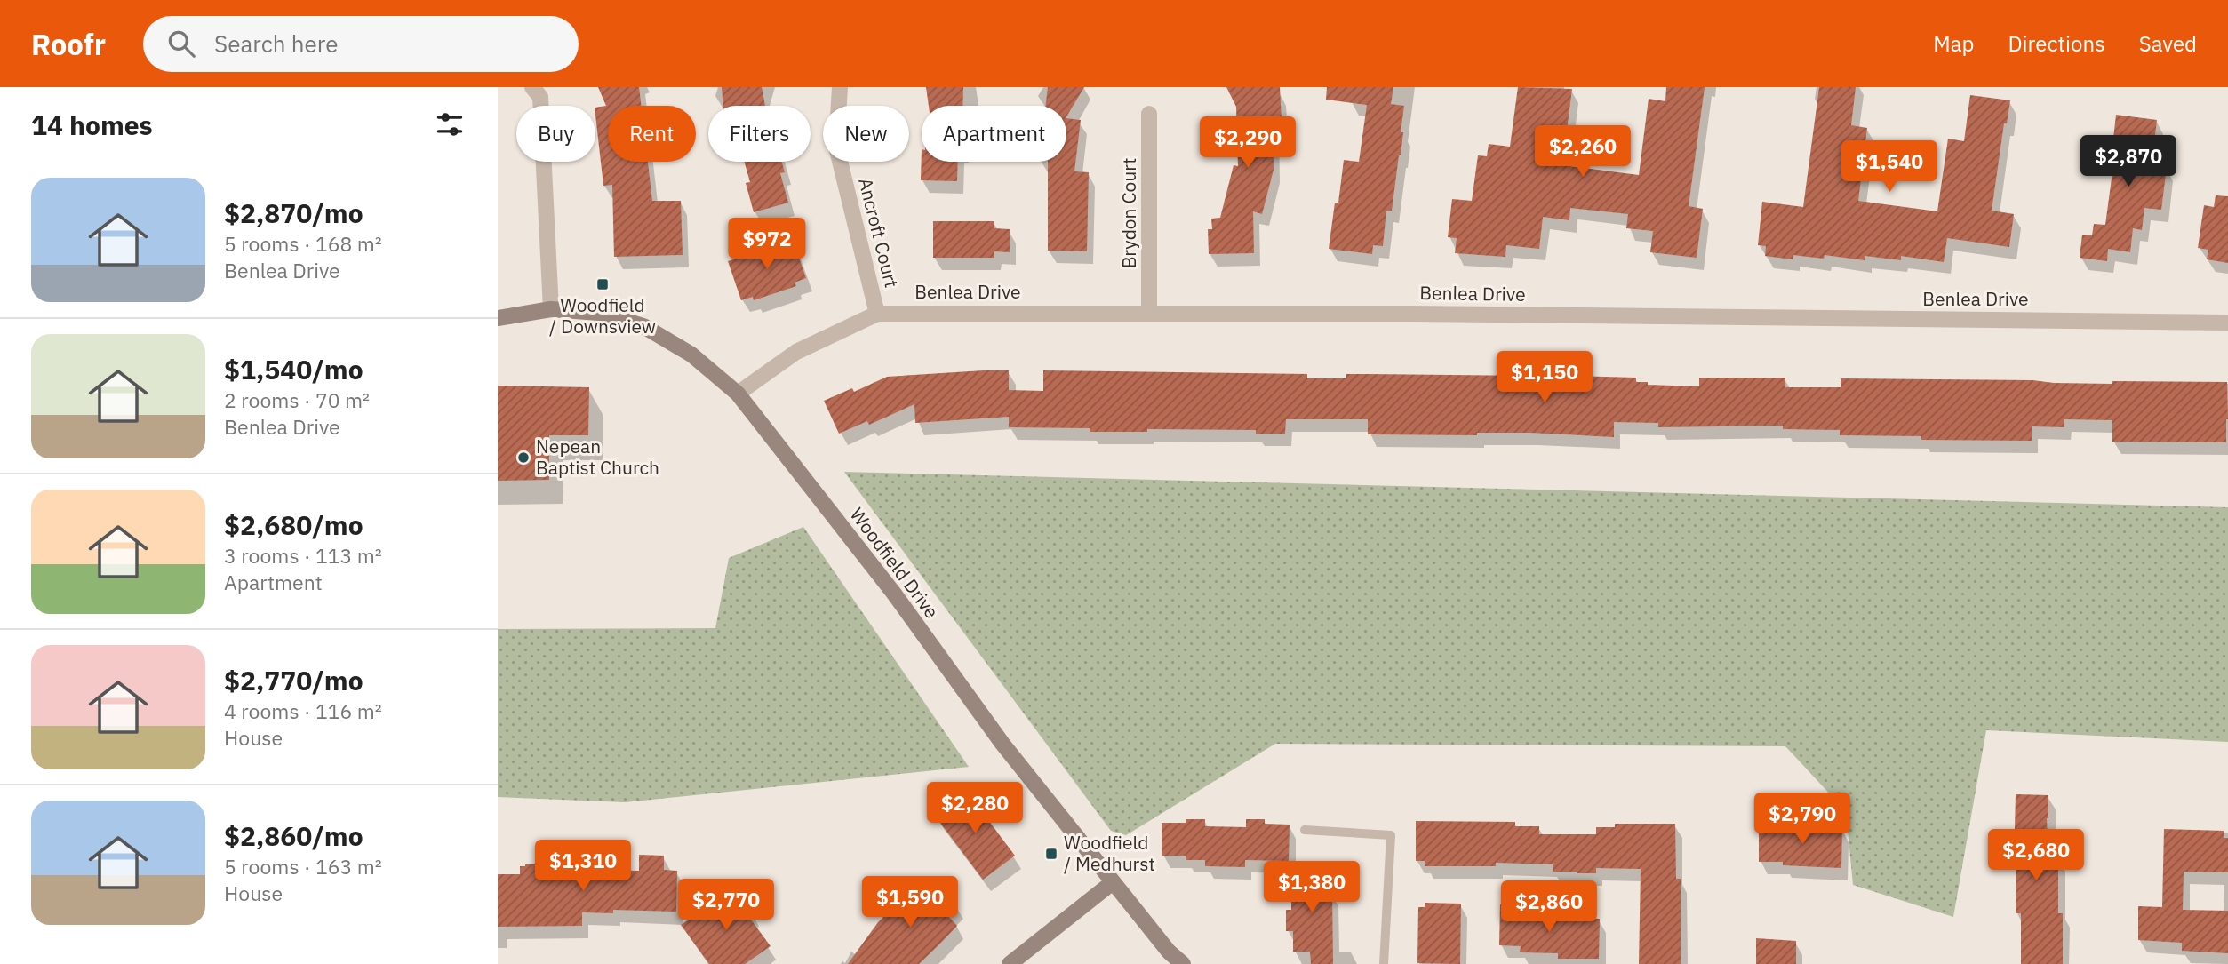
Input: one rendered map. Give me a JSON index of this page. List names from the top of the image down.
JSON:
{
  "streets": {
    "street": [
      "Brydon Court",
      "Ancroft Court",
      "Benlea Drive",
      "Woodfield Drive"
    ]
  },
  "crossings": [
    ["Brydon Court", "Benlea Drive"],
    ["Ancroft Court", "Benlea Drive"],
    ["Benlea Drive", "Woodfield Drive"]
  ],
  "places": {
    "transit": ["Woodfield / Downsview", "Woodfield / Medhurst"],
    "other": ["Nepean Baptist Church"]
  },
  "page": {
    "header": "Roofr",
    "search": "Search here",
    "nav": ["Map", "Directions", "Saved"],
    "heading": "14 homes",
    "chip": [
      "Buy",
      "Rent",
      "Filters",
      "New",
      "Apartment"
    ],
    "price": [
      "$2,290",
      "$2,260",
      "$2,870",
      "$1,540",
      "$972",
      "$1,150",
      "$2,280",
      "$2,790",
      "$2,680",
      "$1,310",
      "$1,380",
      "$1,590",
      "$2,770",
      "$2,860"
    ],
    "list": [
      {
        "name": "$2,870/mo",
        "note": "5 rooms · 168 m² · Benlea Drive"
      },
      {
        "name": "$1,540/mo",
        "note": "2 rooms · 70 m² · Benlea Drive"
      },
      {
        "name": "$2,680/mo",
        "note": "3 rooms · 113 m² · Apartment"
      },
      {
        "name": "$2,770/mo",
        "note": "4 rooms · 116 m² · House"
      },
      {
        "name": "$2,860/mo",
        "note": "5 rooms · 163 m² · House"
      }
    ]
  }
}
